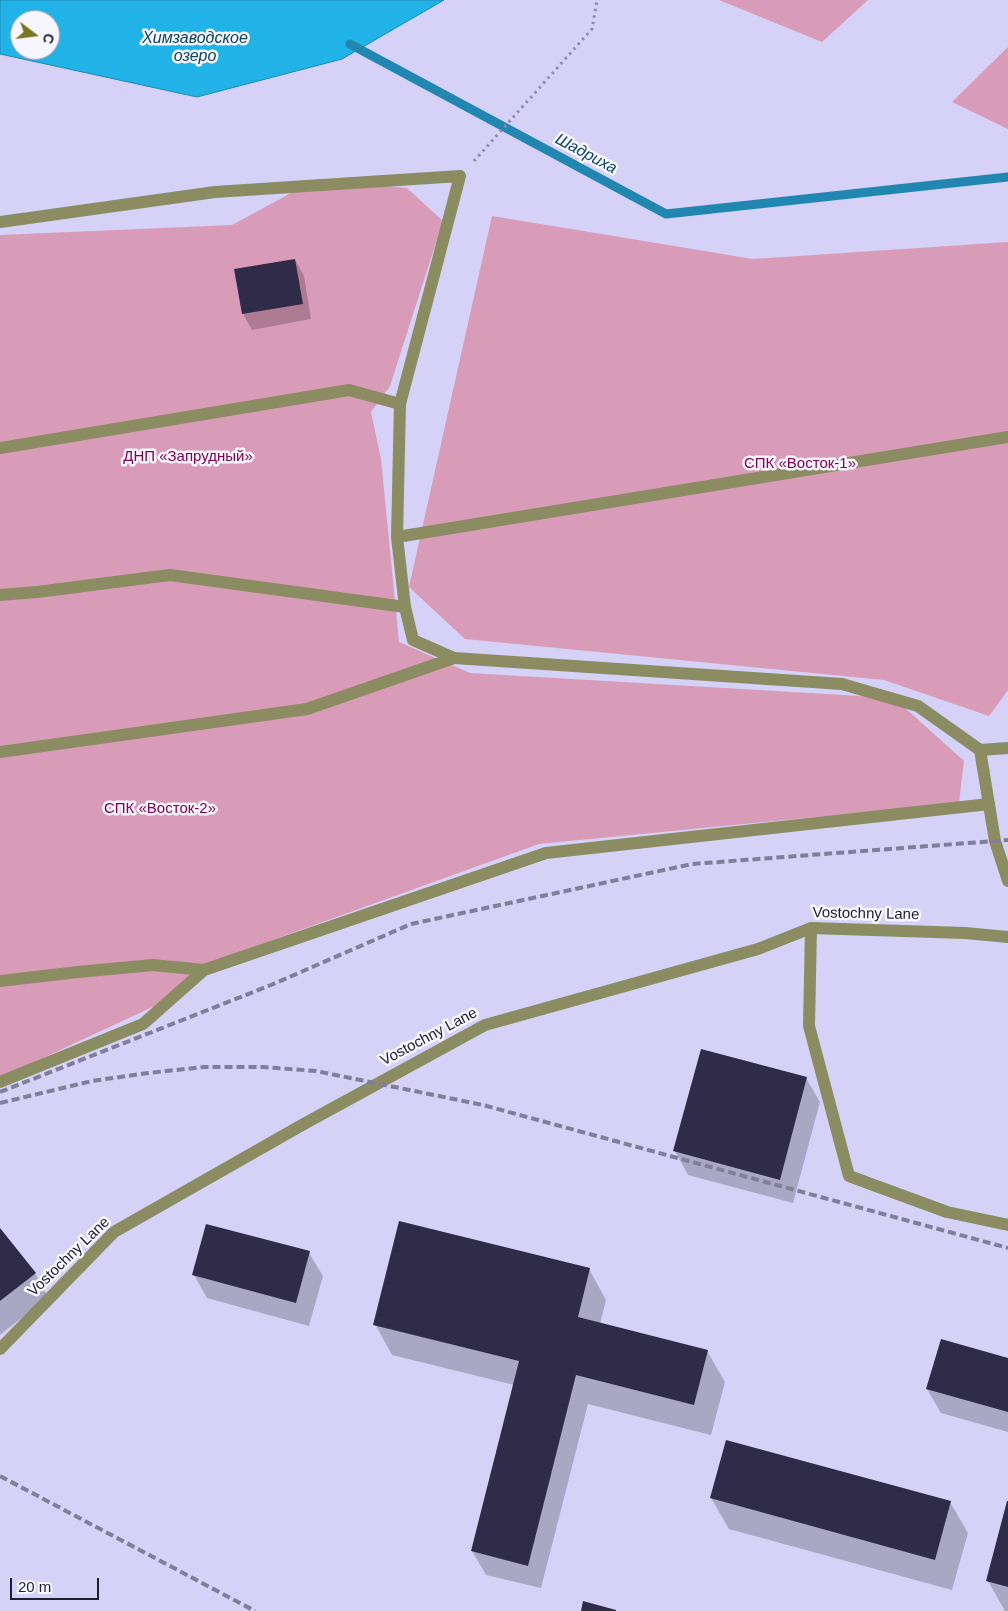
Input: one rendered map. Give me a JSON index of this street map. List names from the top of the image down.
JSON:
{
  "streets": {
    "street": ["Vostochny Lane"]
  },
  "water": ["Химзаводское озеро", "Шадриха"],
  "parks": ["ДНП «Запрудный»", "СПК «Восток-1»", "СПК «Восток-2»"],
  "scale_bar": "20 m",
  "north": "right"
}
